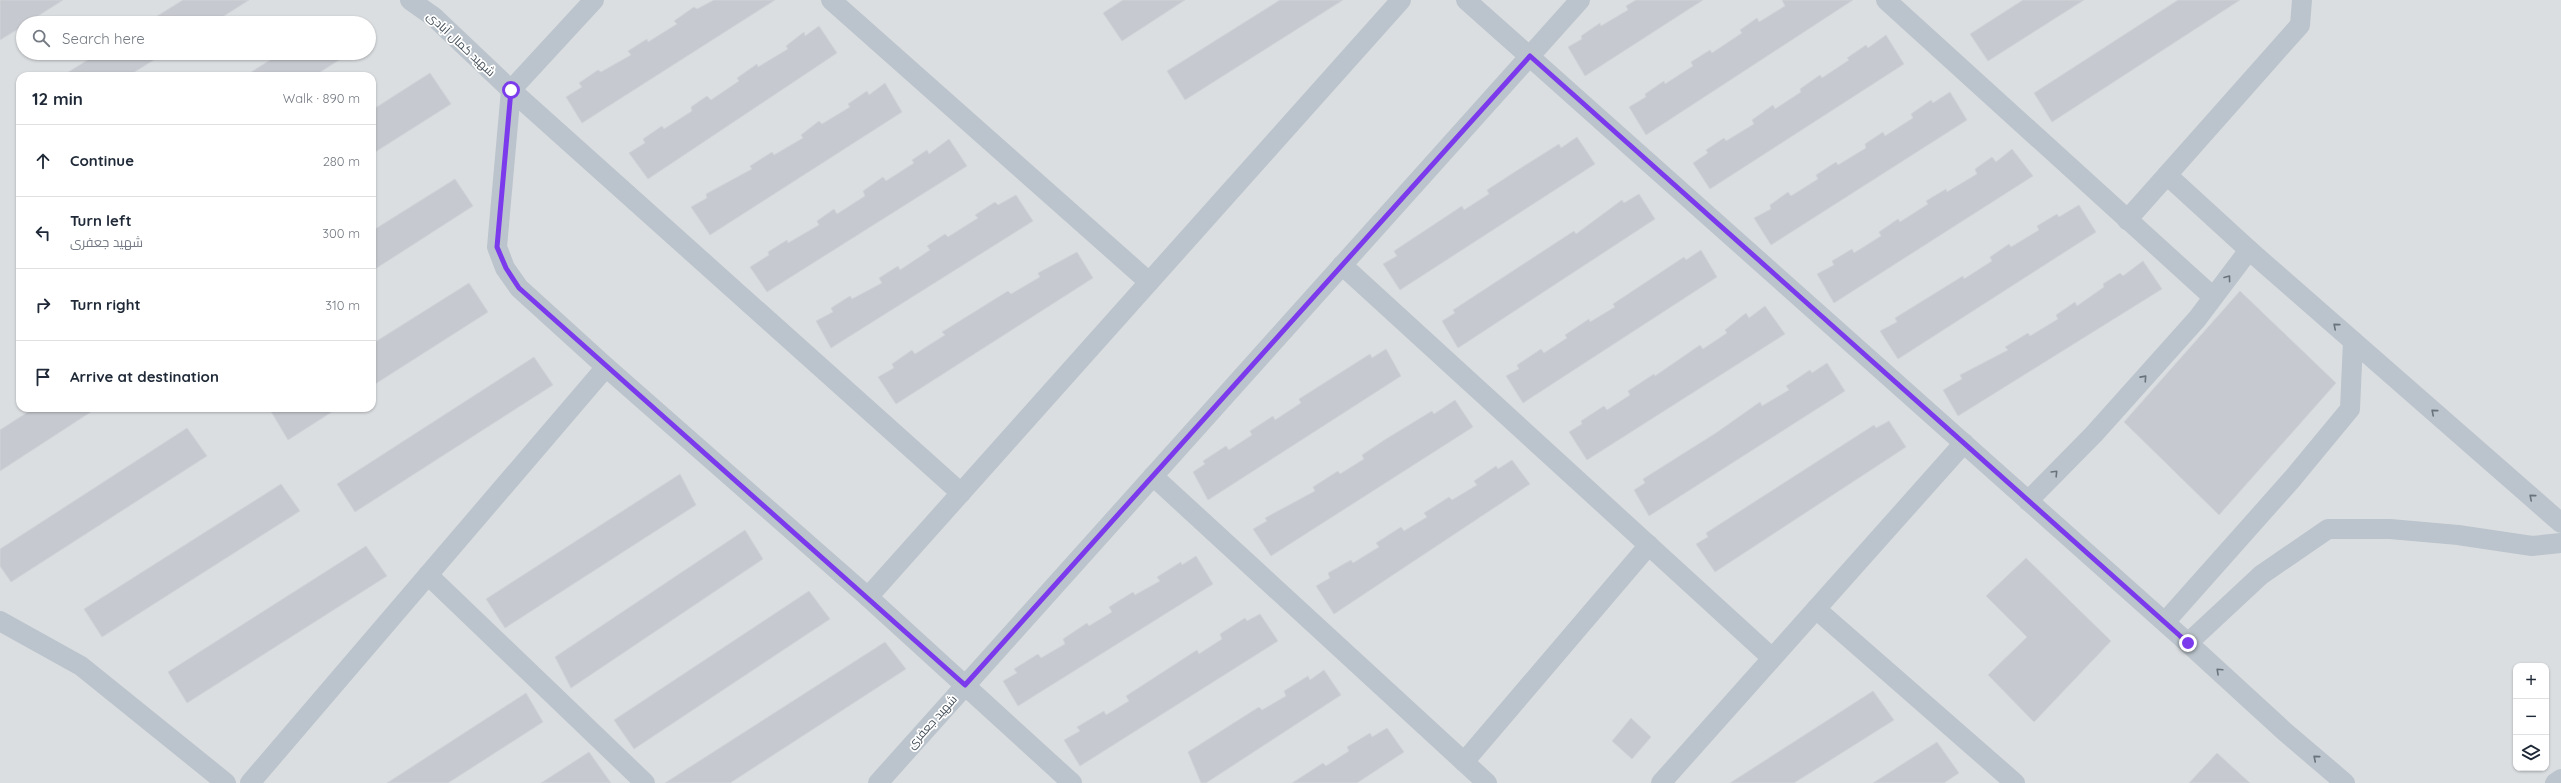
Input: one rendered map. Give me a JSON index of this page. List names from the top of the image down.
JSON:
{
  "streets": {
    "street": ["شهید کمال آبادی", "شهید جعفری"]
  },
  "page": {
    "search": "Search here",
    "heading": ["12 min", "Walk · 890 m"],
    "list": [
      ["Continue", "280 m"],
      ["Turn left", "شهید جعفری", "300 m"],
      ["Turn right", "310 m"],
      "Arrive at destination"
    ],
    "map_buttons": ["+", "−"]
  }
}
